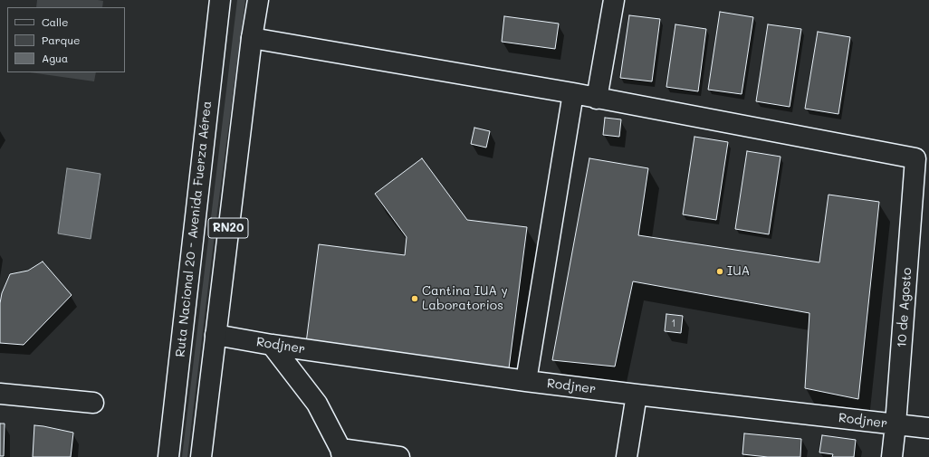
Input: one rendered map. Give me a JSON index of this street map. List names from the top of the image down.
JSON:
{
  "streets": {
    "street": [
      "RN20",
      "Ruta Nacional 20 - Avenida Fuerza Aérea",
      "10 de Agosto",
      "Rodjner"
    ]
  },
  "crossings": [
    ["RN20", "Rodjner"],
    ["10 de Agosto", "Rodjner"]
  ],
  "places": ["IUA", "Cantina IUA y Laboratorios"],
  "house_numbers": ["1"],
  "legend": ["Calle", "Parque", "Agua"]
}
